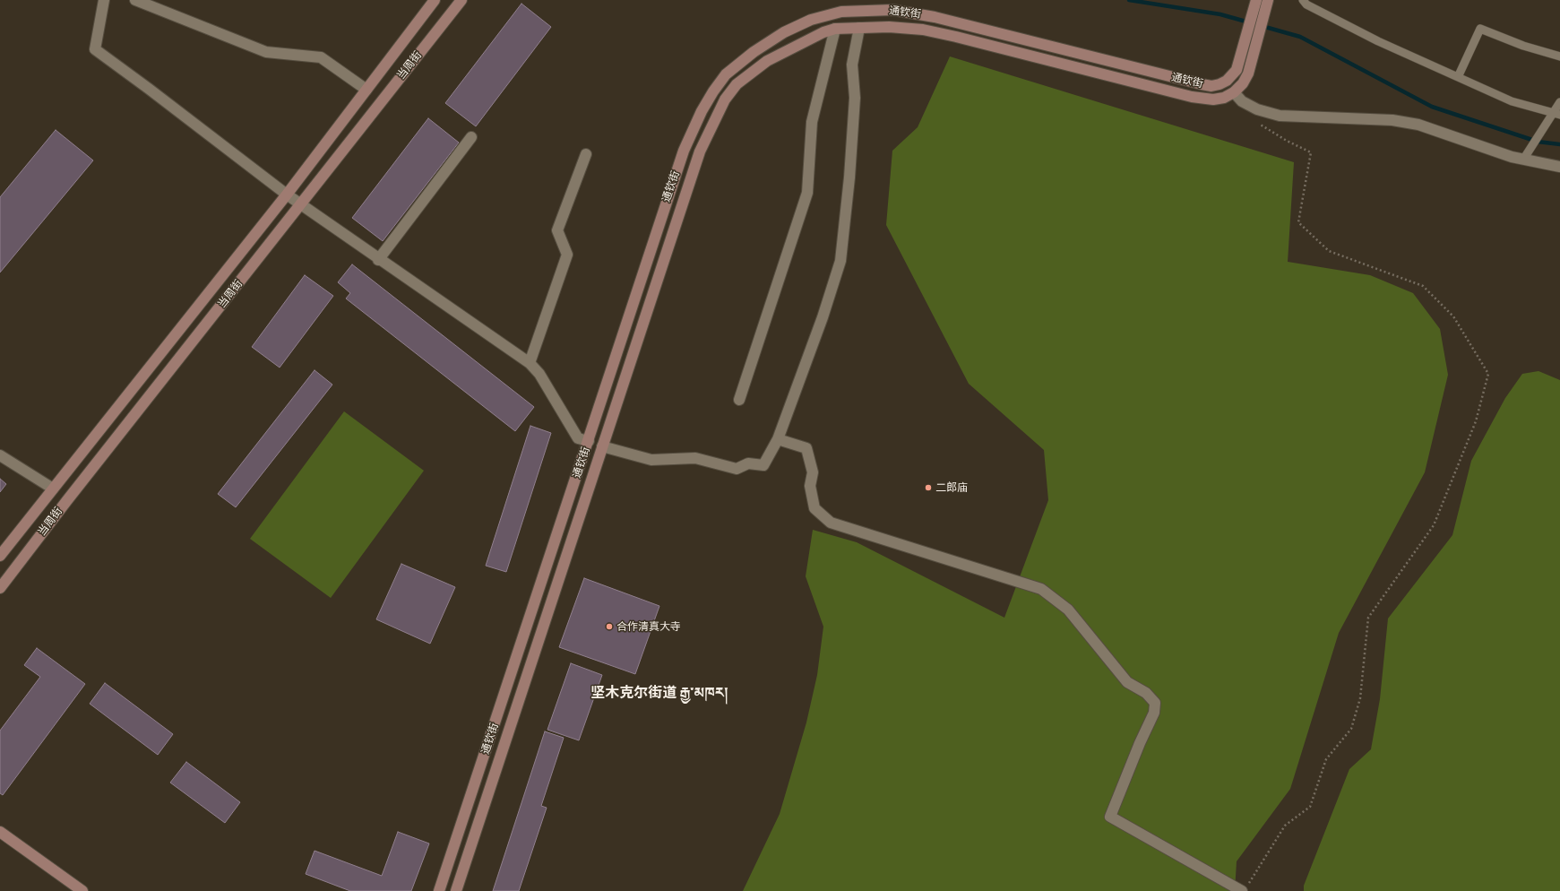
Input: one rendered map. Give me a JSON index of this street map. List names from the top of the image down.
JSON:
{
  "streets": {
    "main road": ["通钦街", "当周街"]
  },
  "districts": ["坚木克尔街道 རྒྱ་མཁར།"],
  "places": ["二郎庙", "合作清真大寺"]
}
